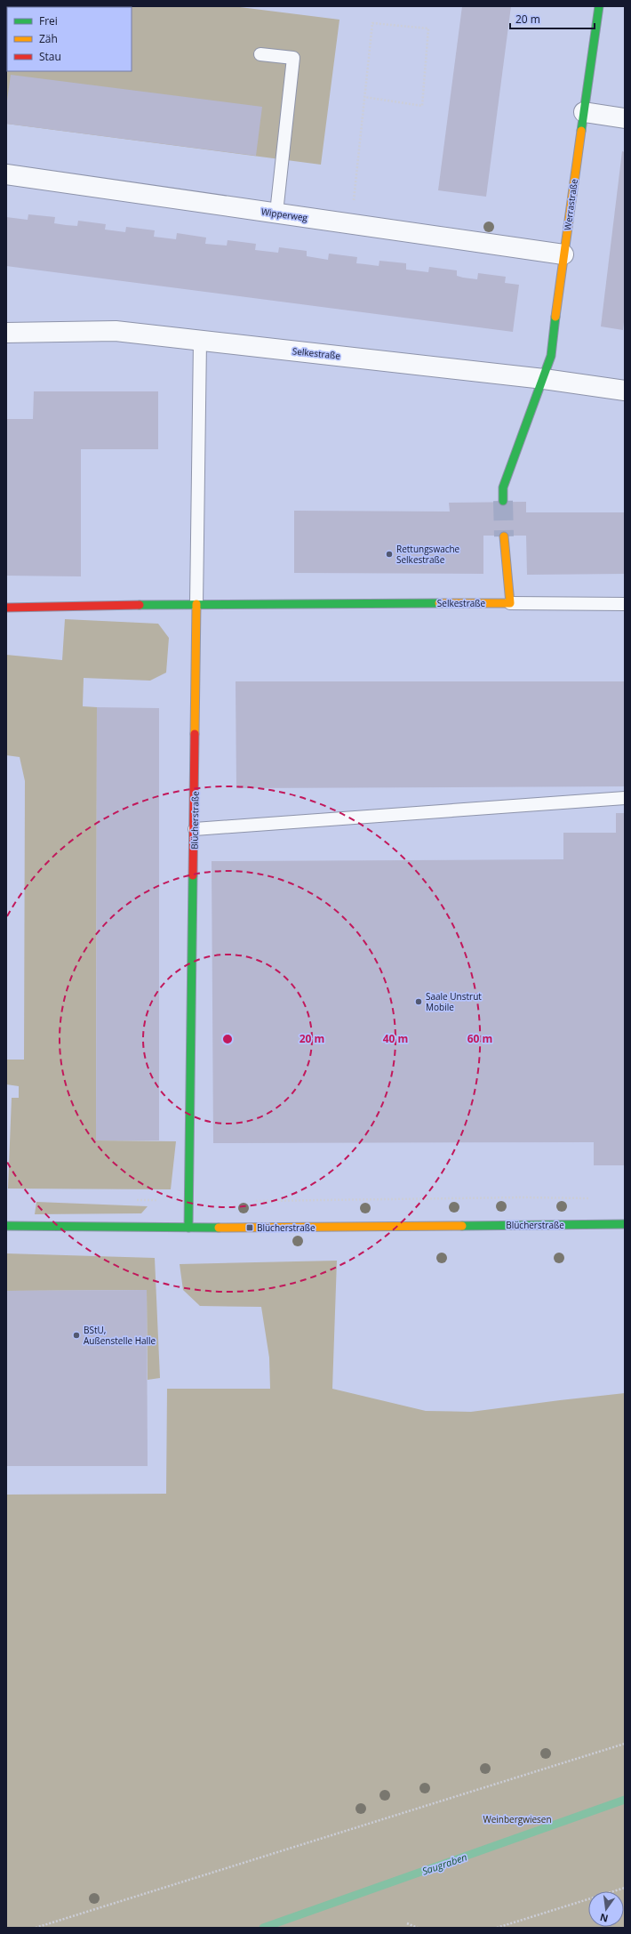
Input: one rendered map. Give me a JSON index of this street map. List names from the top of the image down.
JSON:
{
  "streets": {
    "street": [
      "Werrastraße",
      "Wipperweg",
      "Selkestraße",
      "Blücherstraße"
    ]
  },
  "crossings": [
    ["Werrastraße", "Wipperweg"],
    ["Werrastraße", "Selkestraße"],
    ["Selkestraße", "Blücherstraße"]
  ],
  "water": ["Saugraben"],
  "parks": ["Weinbergwiesen"],
  "places": {
    "other": ["Rettungswache Selkestraße", "Saale Unstrut Mobile", "BStU, Außenstelle Halle"],
    "transit": ["Blücherstraße"]
  },
  "legend": ["Frei", "Zäh", "Stau"],
  "scale_bar": "20 m",
  "north": "bottom",
  "rings": ["20 m", "40 m", "60 m"]
}
